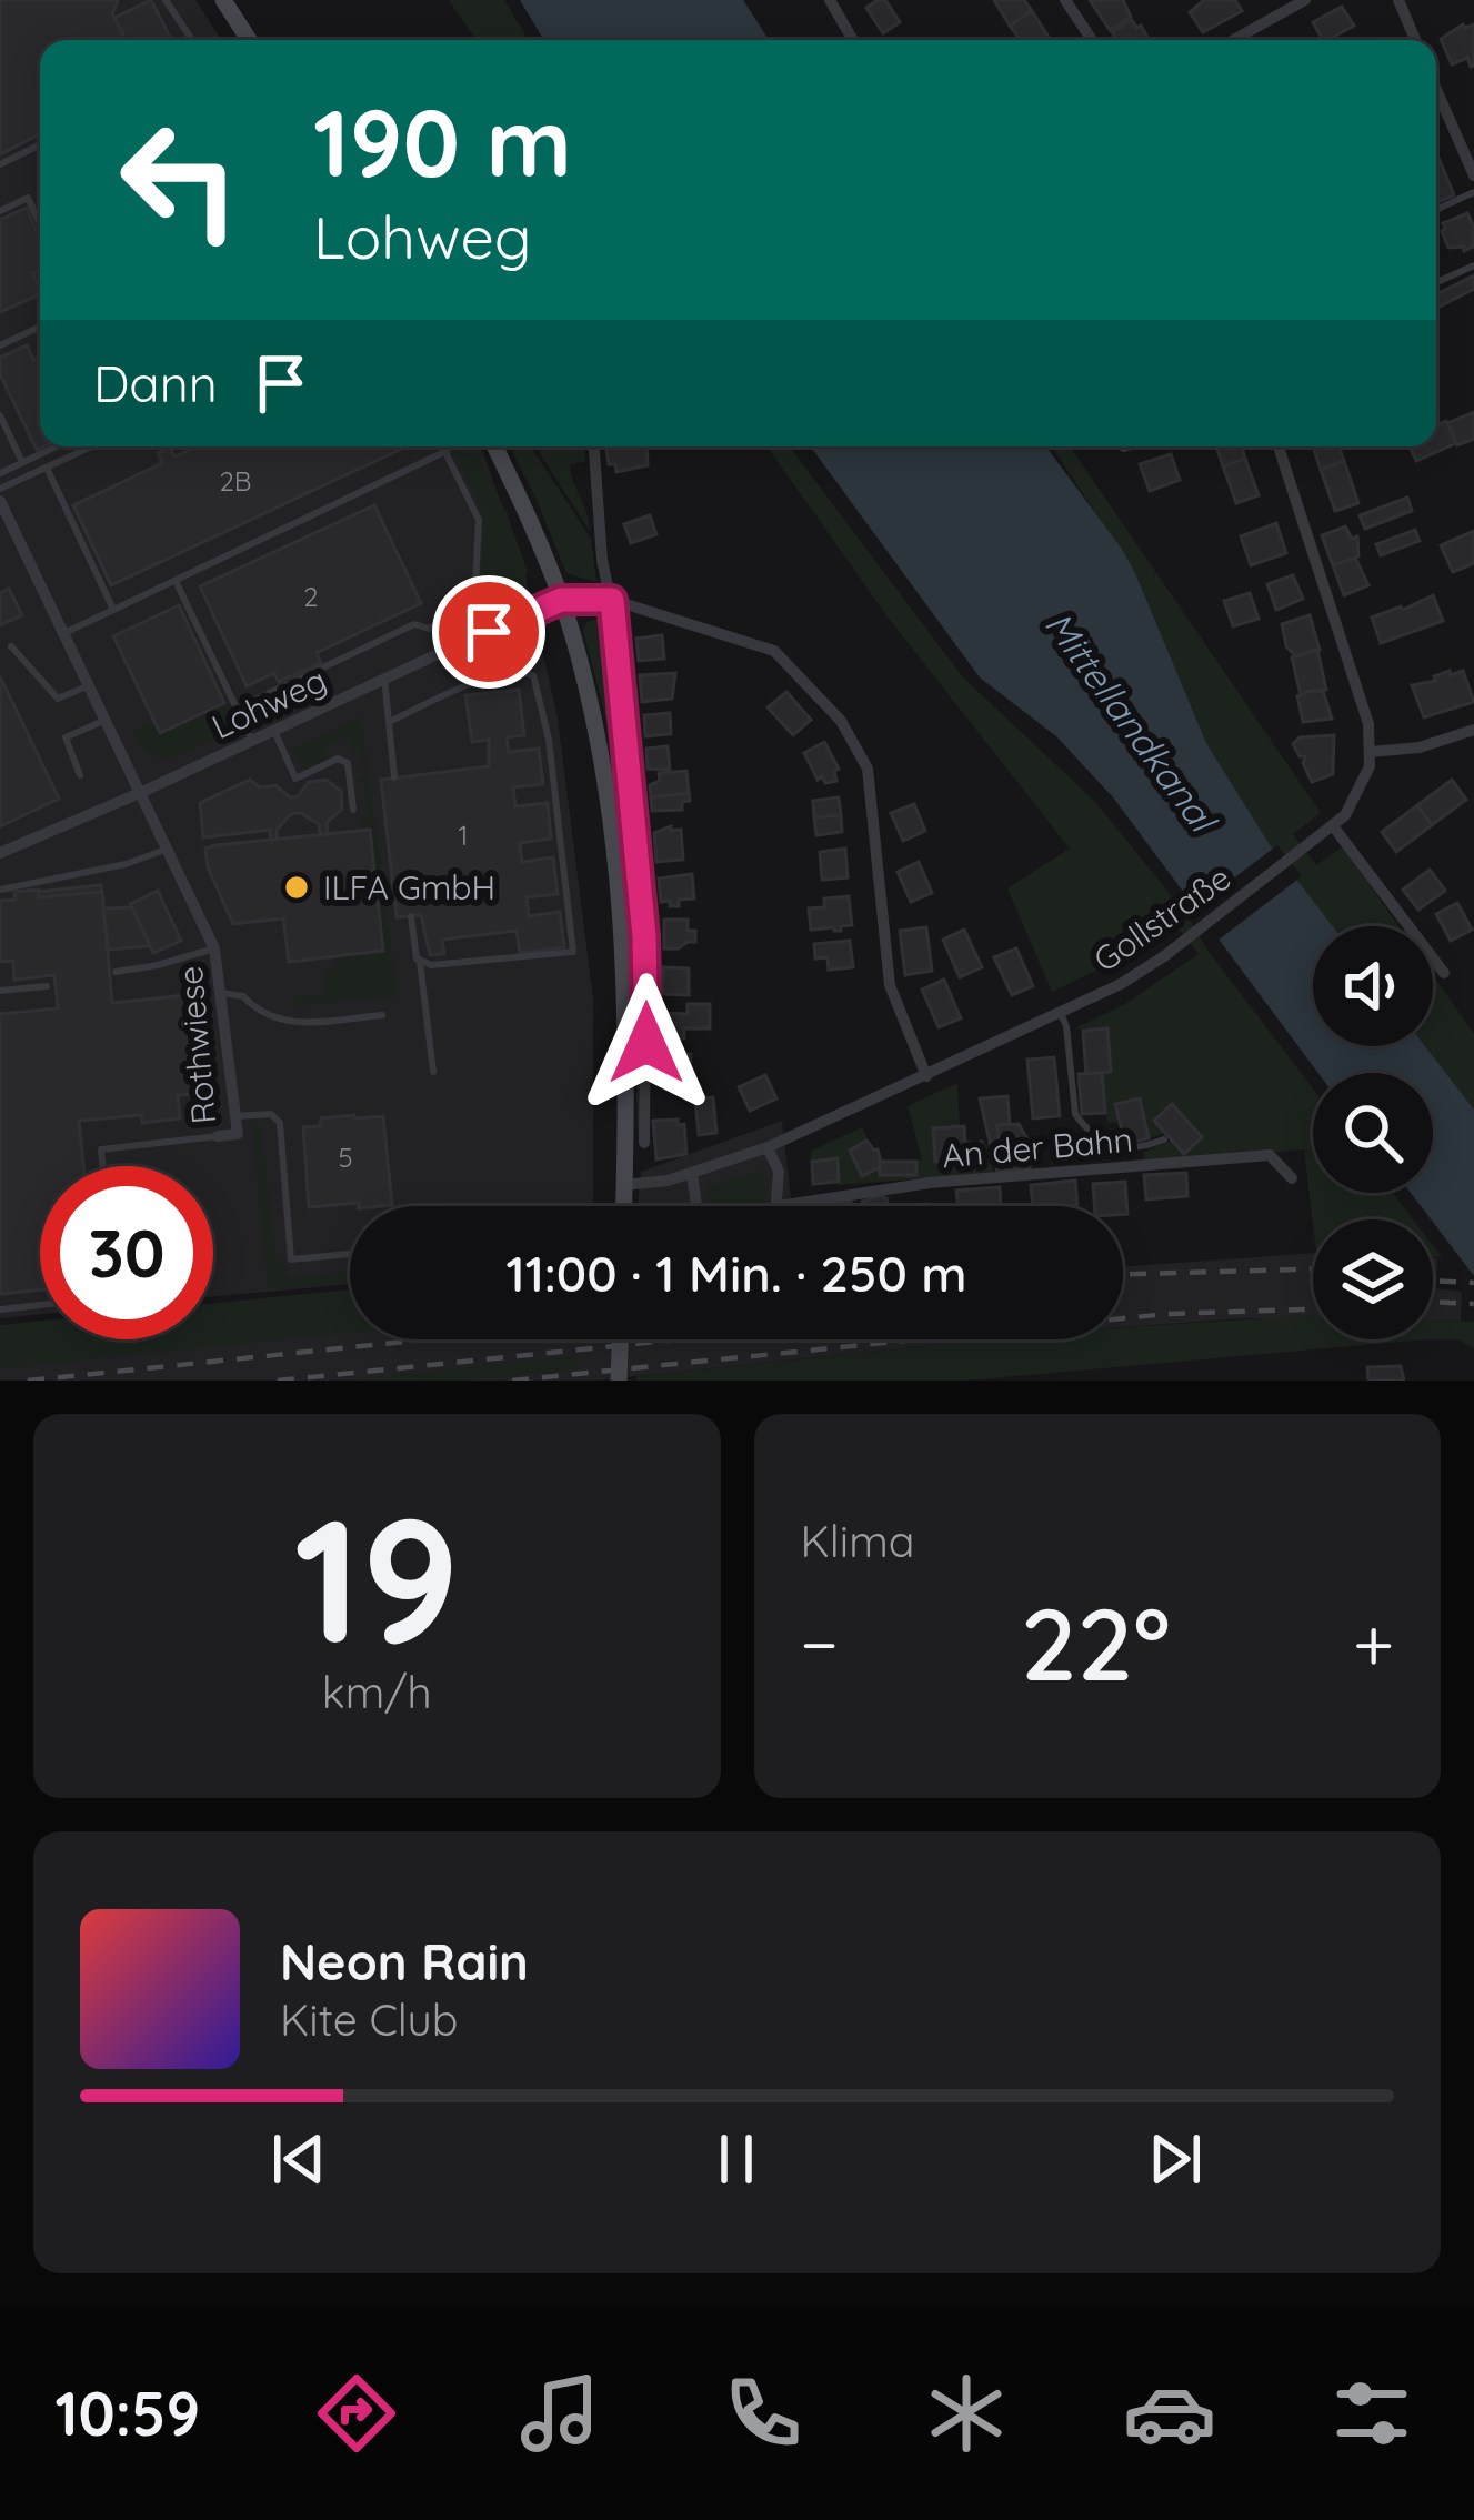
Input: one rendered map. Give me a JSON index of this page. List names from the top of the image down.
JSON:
{
  "streets": {
    "street": [
      "Lohweg",
      "Gollstraße",
      "Rothwiese",
      "An der Bahn"
    ]
  },
  "crossings": [
    ["Lohweg", "Rothwiese"]
  ],
  "water": ["Mittellandkanal"],
  "places": ["ILFA GmbH"],
  "house_numbers": [
    "2B",
    "2",
    "1",
    "5"
  ],
  "page": {
    "turn": ["190 m", "Lohweg"],
    "then": "Dann",
    "limit": "30",
    "trip": "11:00 · 1 Min. · 250 m",
    "tile": [
      ["19", "km/h"],
      "Klima"
    ],
    "heat": ["−", "22°", "+"],
    "song": ["Neon Rain", "Kite Club"],
    "tabs": "10:59"
  }
}
